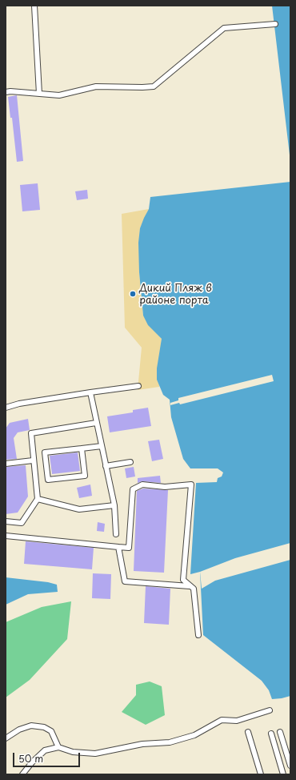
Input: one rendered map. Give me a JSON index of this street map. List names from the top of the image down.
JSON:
{
  "places": ["Дикий Пляж в районе порта"],
  "scale_bar": "50 m"
}
